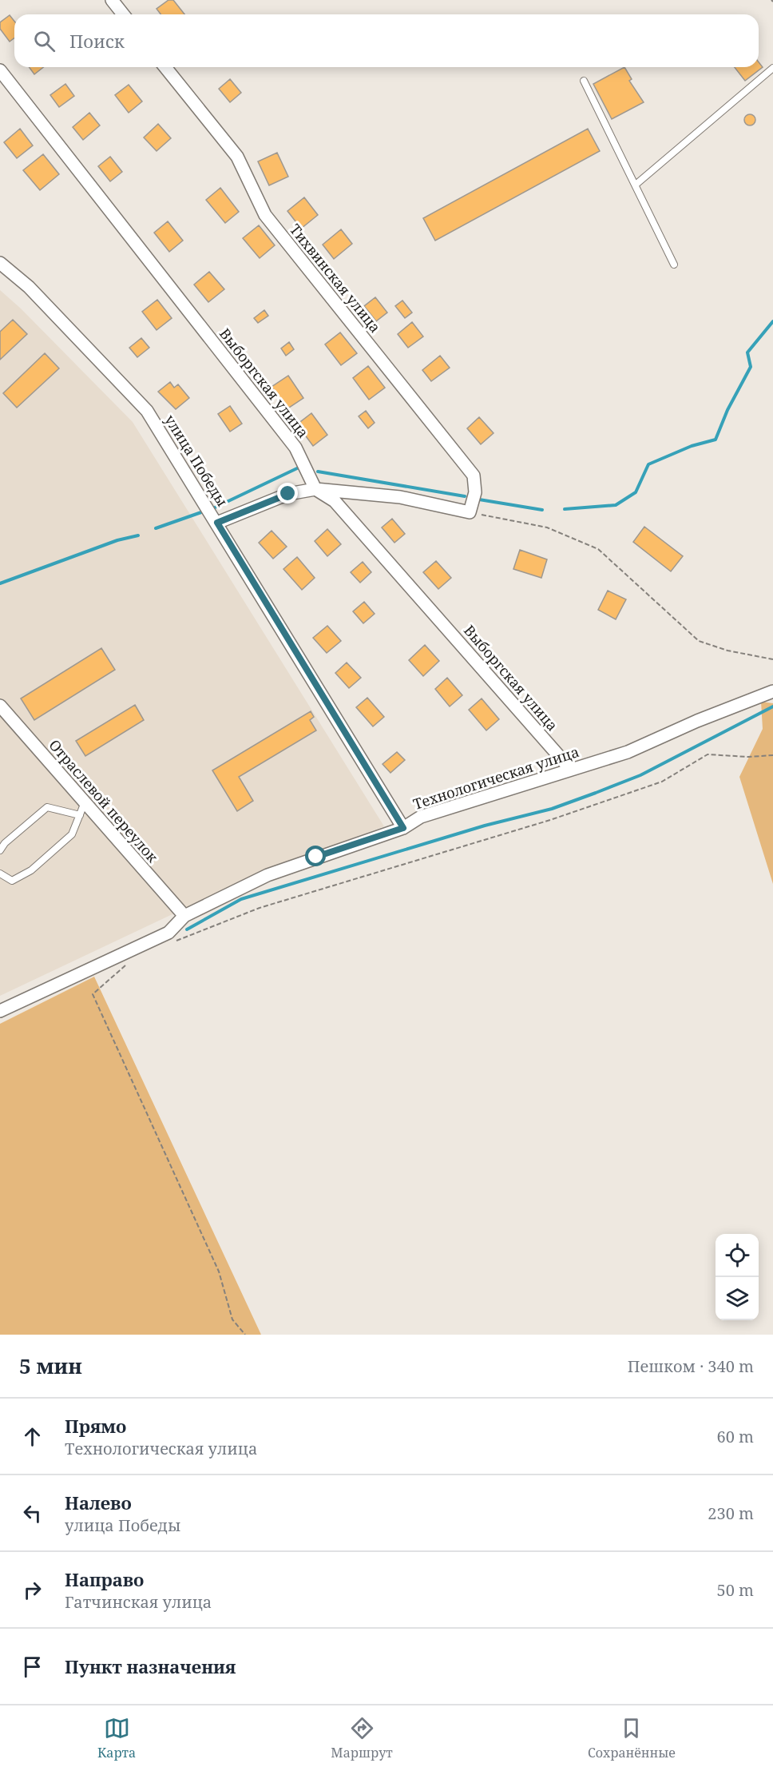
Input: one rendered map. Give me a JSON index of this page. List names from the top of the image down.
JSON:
{
  "streets": {
    "street": [
      "Тихвинская улица",
      "Выборгская улица",
      "улица Победы",
      "Технологическая улица",
      "Отраслевой переулок"
    ]
  },
  "crossings": [
    ["Выборгская улица", "Технологическая улица"],
    ["улица Победы", "Технологическая улица"],
    ["Технологическая улица", "Отраслевой переулок"]
  ],
  "page": {
    "search": "Поиск",
    "heading": ["5 мин", "Пешком · 340 m"],
    "list": [
      ["Прямо", "Технологическая улица", "60 m"],
      ["Налево", "улица Победы", "230 m"],
      ["Направо", "Гатчинская улица", "50 m"],
      "Пункт назначения"
    ],
    "nav": ["Карта", "Маршрут", "Сохранённые"]
  }
}
